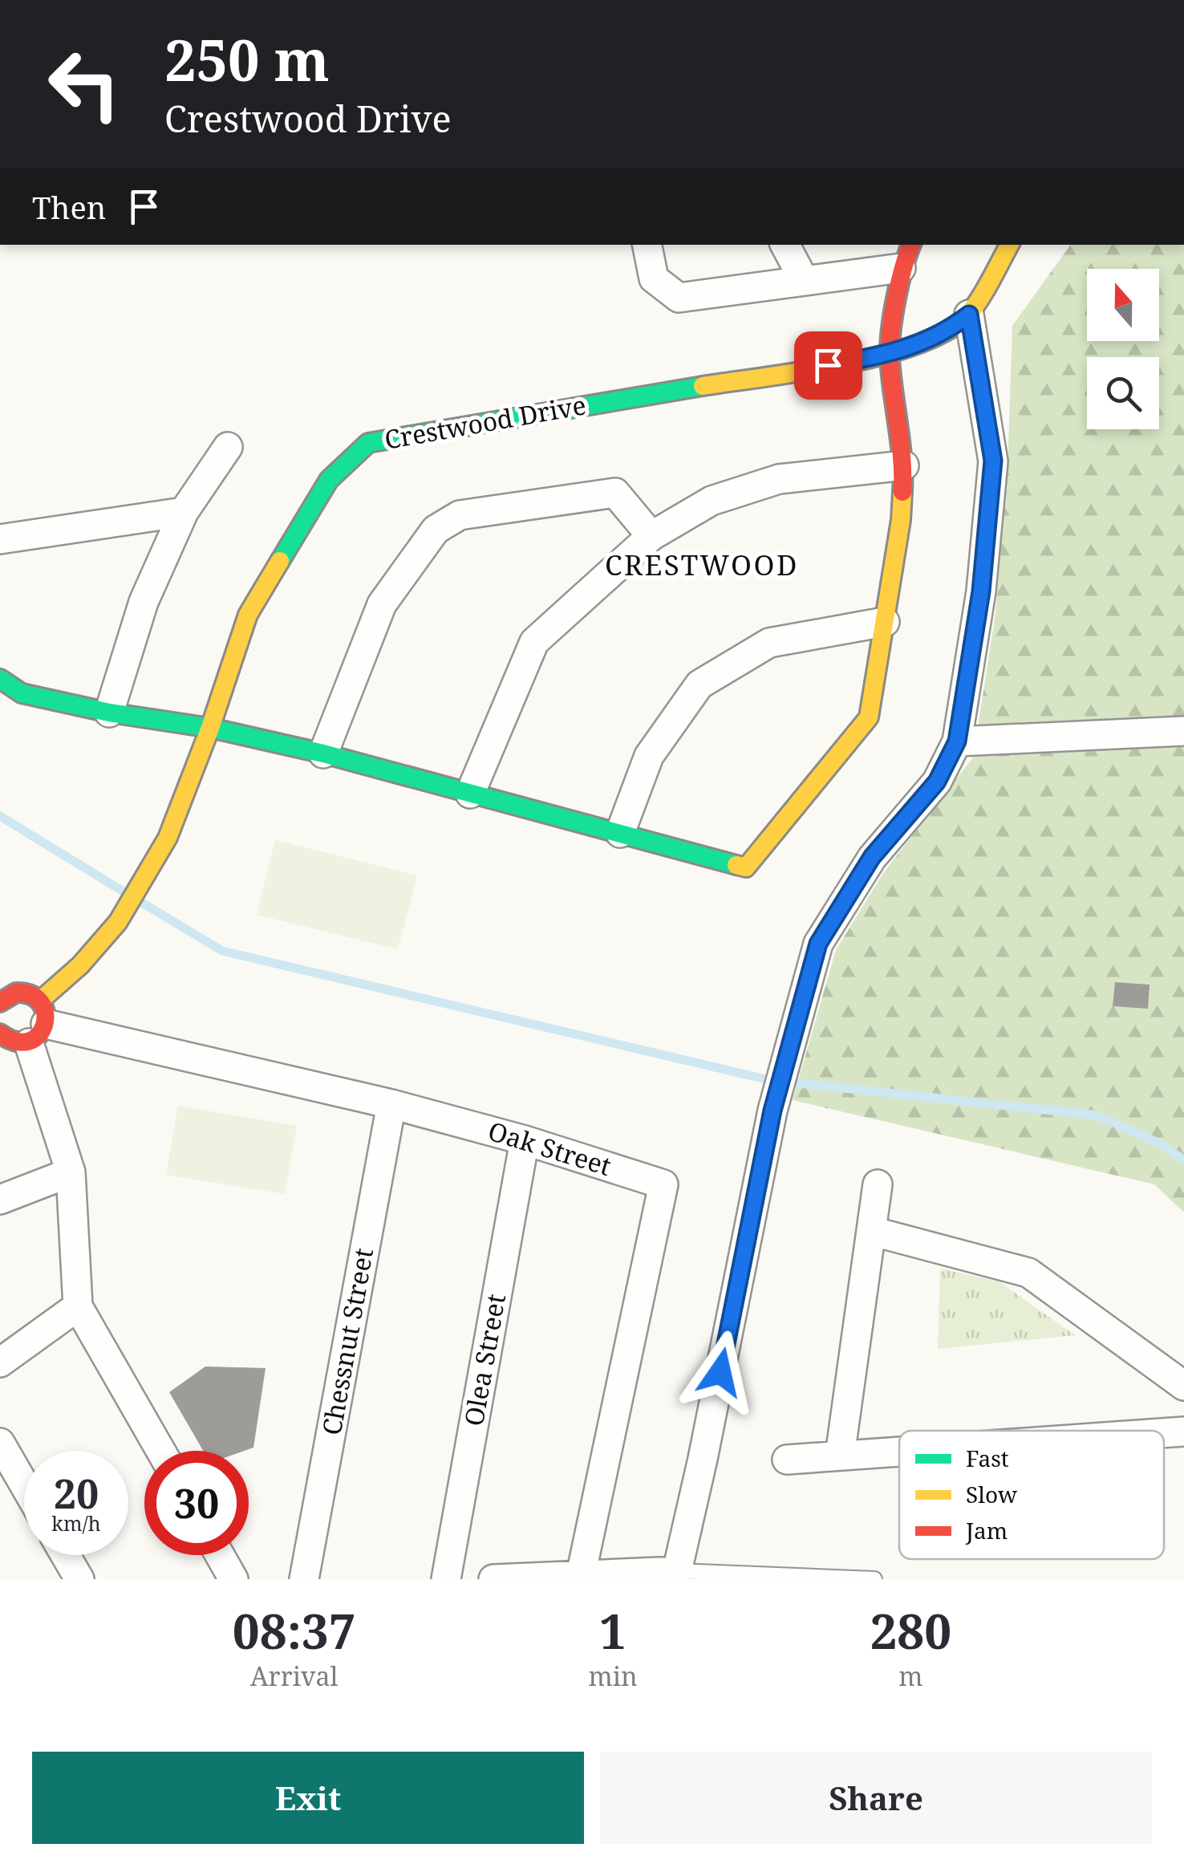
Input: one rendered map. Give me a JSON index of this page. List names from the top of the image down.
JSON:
{
  "streets": {
    "street": [
      "Crestwood Drive",
      "Oak Street",
      "Chessnut Street",
      "Olea Street"
    ]
  },
  "crossings": [
    ["Crestwood Drive", "Oak Street"],
    ["Oak Street", "Chessnut Street"],
    ["Oak Street", "Olea Street"]
  ],
  "districts": ["CRESTWOOD"],
  "legend": ["Fast", "Slow", "Jam"],
  "north": "top",
  "page": {
    "turn": ["250 m", "Crestwood Drive"],
    "then": "Then",
    "speed": "20 km/h",
    "limit": "30",
    "eta": [
      "08:37",
      "Arrival",
      "1",
      "min",
      "280",
      "m"
    ],
    "buttons": ["Exit", "Share"]
  }
}
